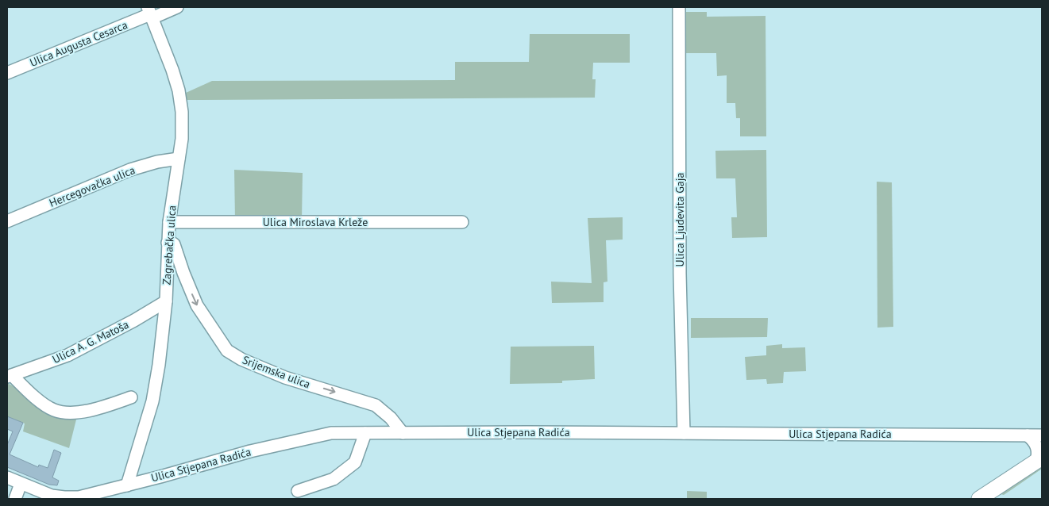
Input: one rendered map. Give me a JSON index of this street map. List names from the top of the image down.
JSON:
{
  "streets": {
    "street": [
      "Ulica Augusta Cesarca",
      "Hercegovačka ulica",
      "Ulica Ljudevita Gaja",
      "Ulica Miroslava Krleže",
      "Zagrebačka ulica",
      "Ulica A. G. Matoša",
      "Srijemska ulica",
      "Ulica Stjepana Radića"
    ]
  },
  "crossings": [
    ["Ulica Augusta Cesarca", "Zagrebačka ulica"],
    ["Hercegovačka ulica", "Zagrebačka ulica"],
    ["Ulica Ljudevita Gaja", "Ulica Stjepana Radića"],
    ["Ulica Miroslava Krleže", "Zagrebačka ulica"],
    ["Zagrebačka ulica", "Ulica A. G. Matoša"],
    ["Zagrebačka ulica", "Srijemska ulica"],
    ["Zagrebačka ulica", "Ulica Stjepana Radića"],
    ["Srijemska ulica", "Ulica Stjepana Radića"]
  ],
  "one_way": ["Srijemska ulica"]
}
